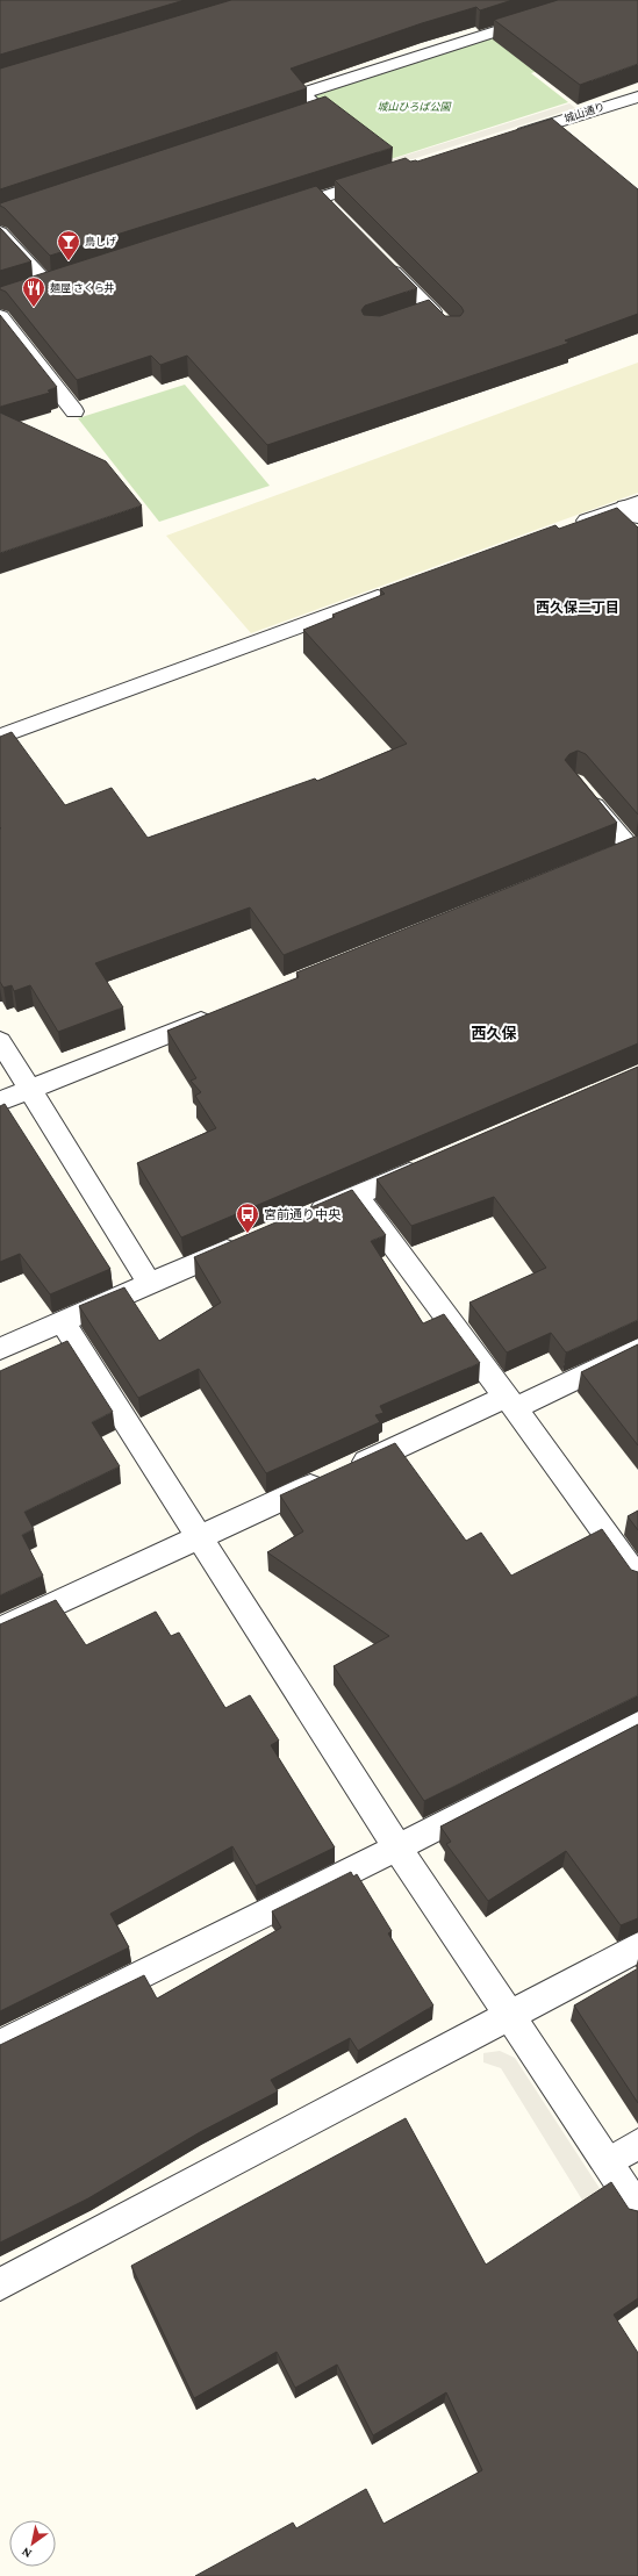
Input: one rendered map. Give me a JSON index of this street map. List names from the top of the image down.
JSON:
{
  "streets": {
    "street": ["城山通り"]
  },
  "districts": ["西久保二丁目", "西久保"],
  "parks": ["城山ひろば公園"],
  "places": {
    "bar": ["鳥しげ"],
    "restaurant": ["麺屋 さくら井"],
    "bus stop": ["宮前通り中央"]
  },
  "north": "bottom left"
}
